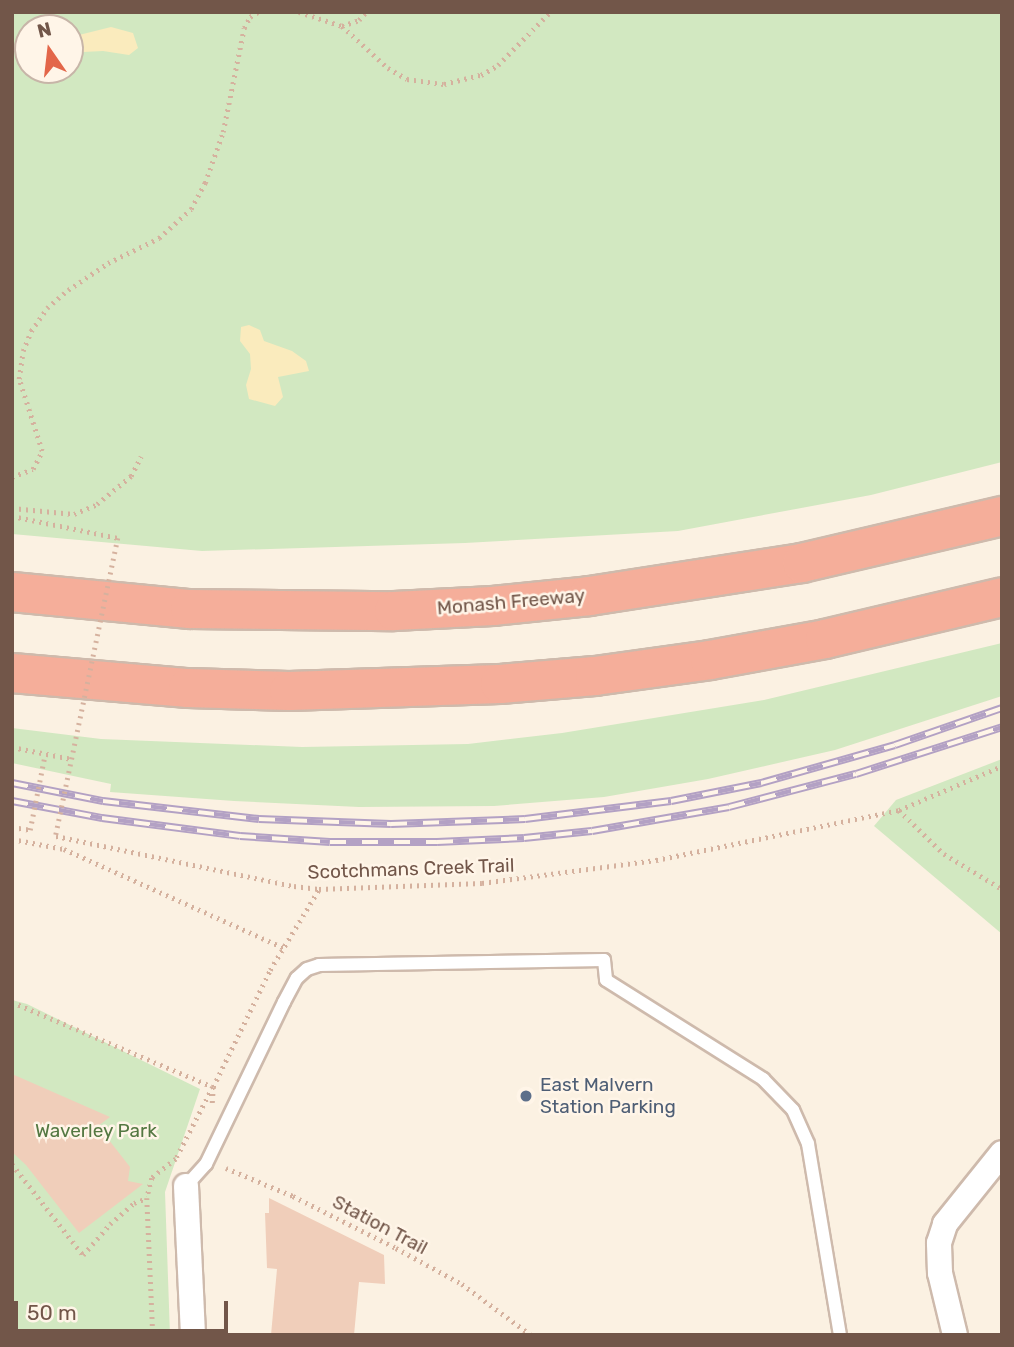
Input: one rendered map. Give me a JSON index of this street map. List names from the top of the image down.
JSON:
{
  "streets": {
    "highway": ["Monash Freeway"],
    "path": ["Scotchmans Creek Trail", "Station Trail"]
  },
  "parks": ["Waverley Park"],
  "places": ["East Malvern Station Parking"],
  "scale_bar": "50 m",
  "north": "top"
}
